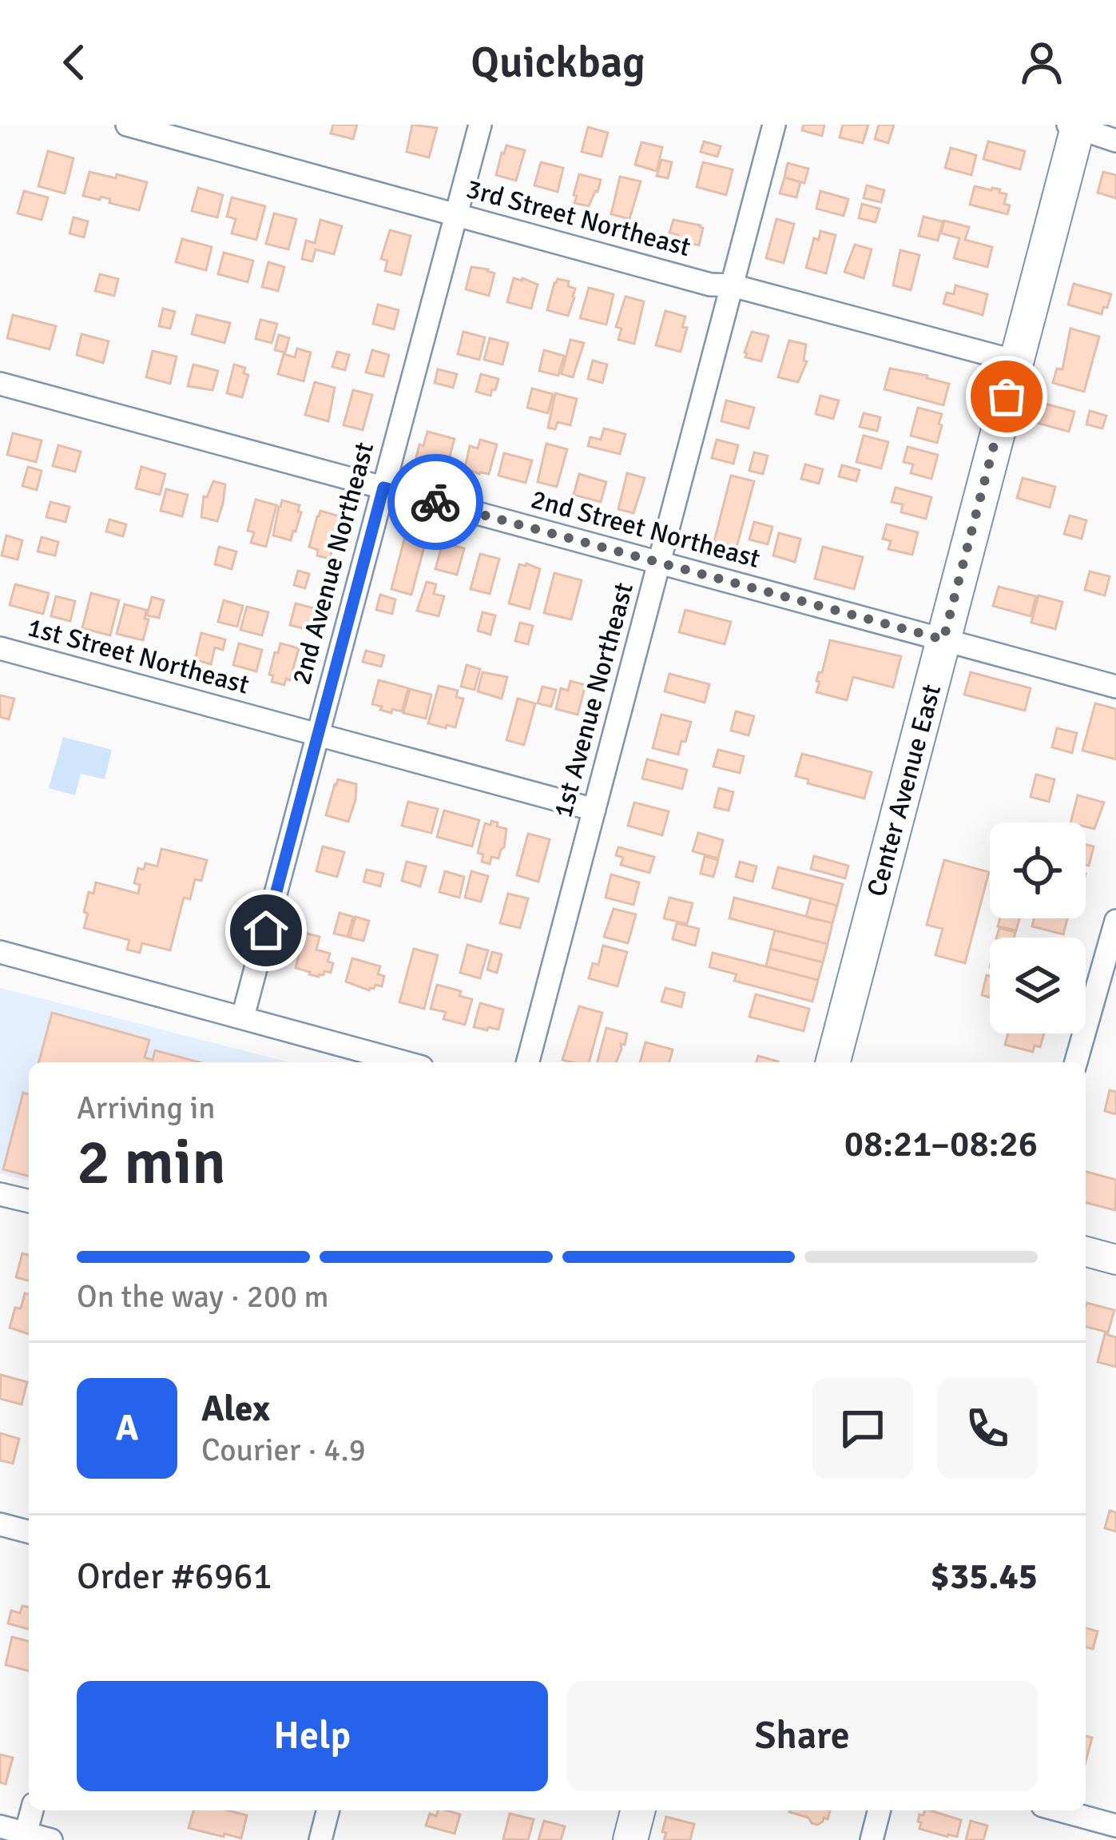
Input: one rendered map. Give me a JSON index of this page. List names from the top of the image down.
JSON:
{
  "streets": {
    "main road": ["Center Avenue East"],
    "street": [
      "3rd Street Northeast",
      "2nd Street Northeast",
      "2nd Avenue Northeast",
      "1st Street Northeast",
      "1st Avenue Northeast"
    ]
  },
  "crossings": [
    ["3rd Street Northeast", "2nd Avenue Northeast"],
    ["3rd Street Northeast", "1st Avenue Northeast"],
    ["3rd Street Northeast", "Center Avenue East"],
    ["2nd Street Northeast", "2nd Avenue Northeast"],
    ["2nd Street Northeast", "1st Avenue Northeast"],
    ["2nd Street Northeast", "Center Avenue East"],
    ["2nd Avenue Northeast", "1st Street Northeast"],
    ["1st Street Northeast", "1st Avenue Northeast"]
  ],
  "page": {
    "header": "Quickbag",
    "heading": ["2 min", "Arriving in", "08:21–08:26"],
    "panel": [
      "Alex",
      "Courier · 4.9",
      "Order #6961",
      "$35.45"
    ],
    "bar": "On the way · 200 m",
    "round": "A",
    "buttons": ["Help", "Share"]
  }
}
